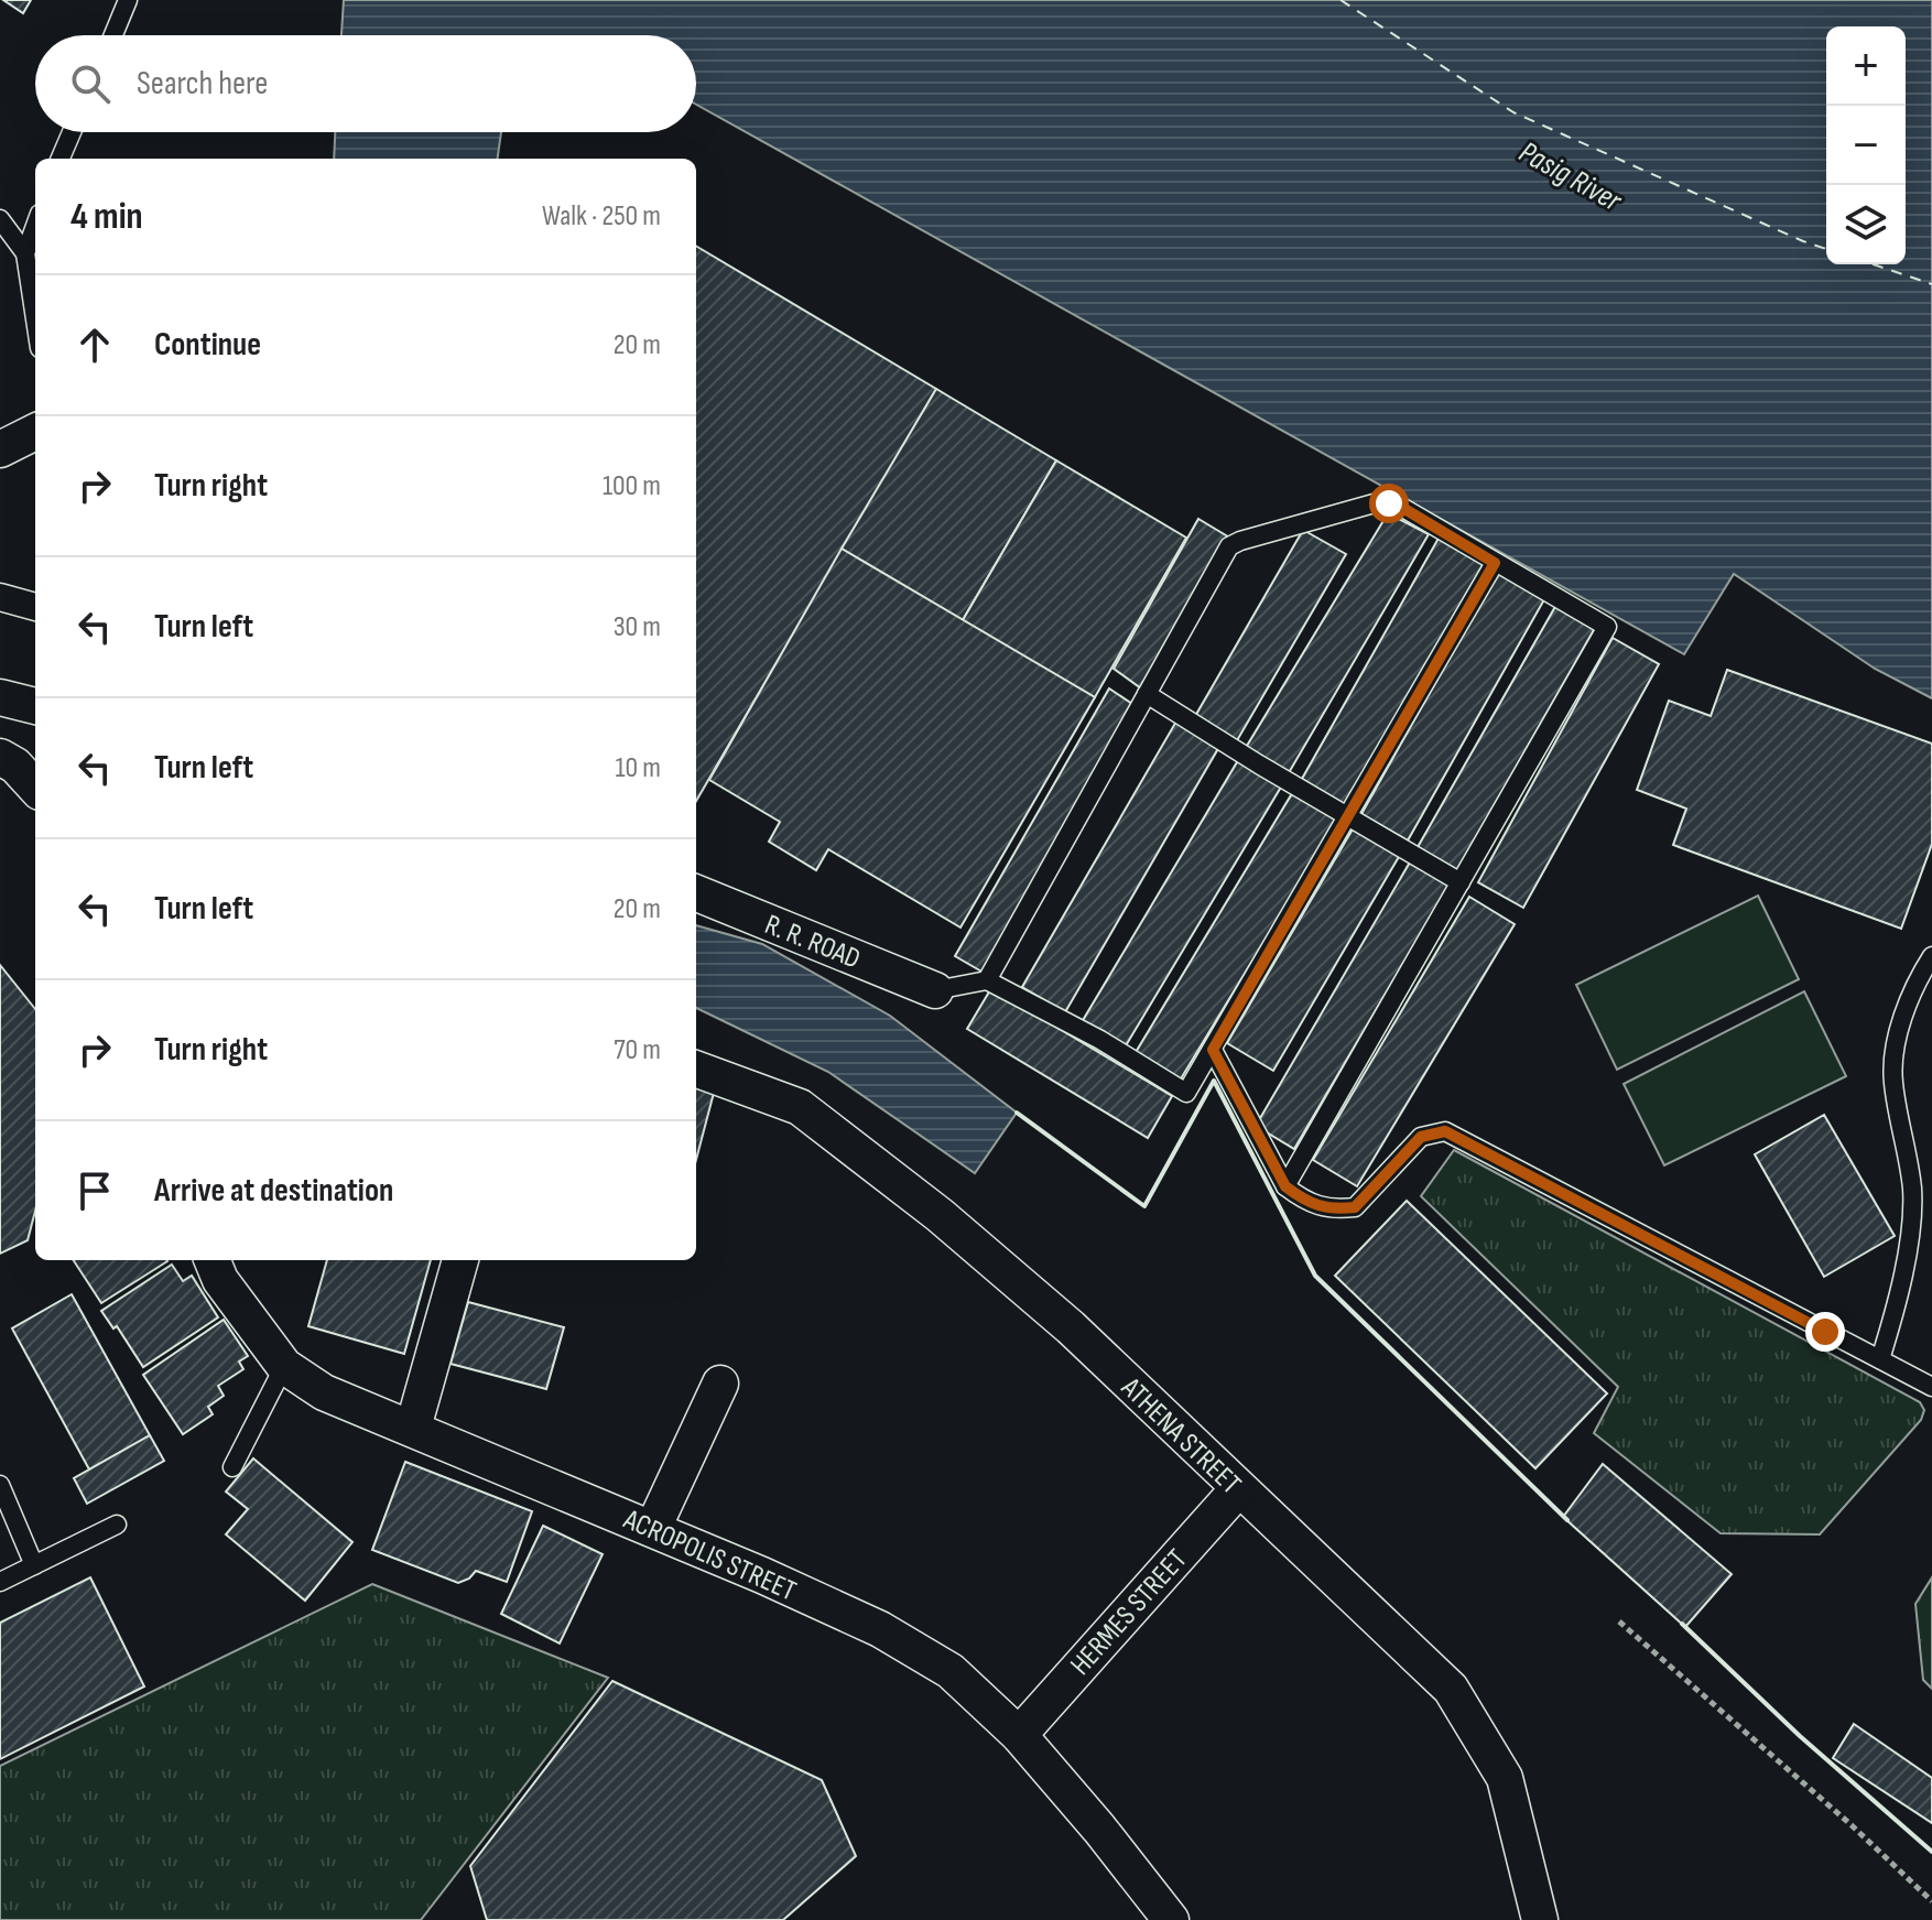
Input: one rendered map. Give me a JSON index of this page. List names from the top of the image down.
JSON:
{
  "streets": {
    "street": [
      "R. R. ROAD",
      "ATHENA STREET",
      "ACROPOLIS STREET",
      "HERMES STREET"
    ]
  },
  "crossings": [
    ["ATHENA STREET", "HERMES STREET"],
    ["ACROPOLIS STREET", "HERMES STREET"]
  ],
  "water": ["Pasig River"],
  "page": {
    "map_buttons": ["+", "−"],
    "search": "Search here",
    "heading": ["4 min", "Walk · 250 m"],
    "list": [
      ["Continue", "20 m"],
      ["Turn right", "100 m"],
      ["Turn left", "30 m"],
      ["Turn left", "10 m"],
      ["Turn left", "20 m"],
      ["Turn right", "70 m"],
      "Arrive at destination"
    ]
  }
}
